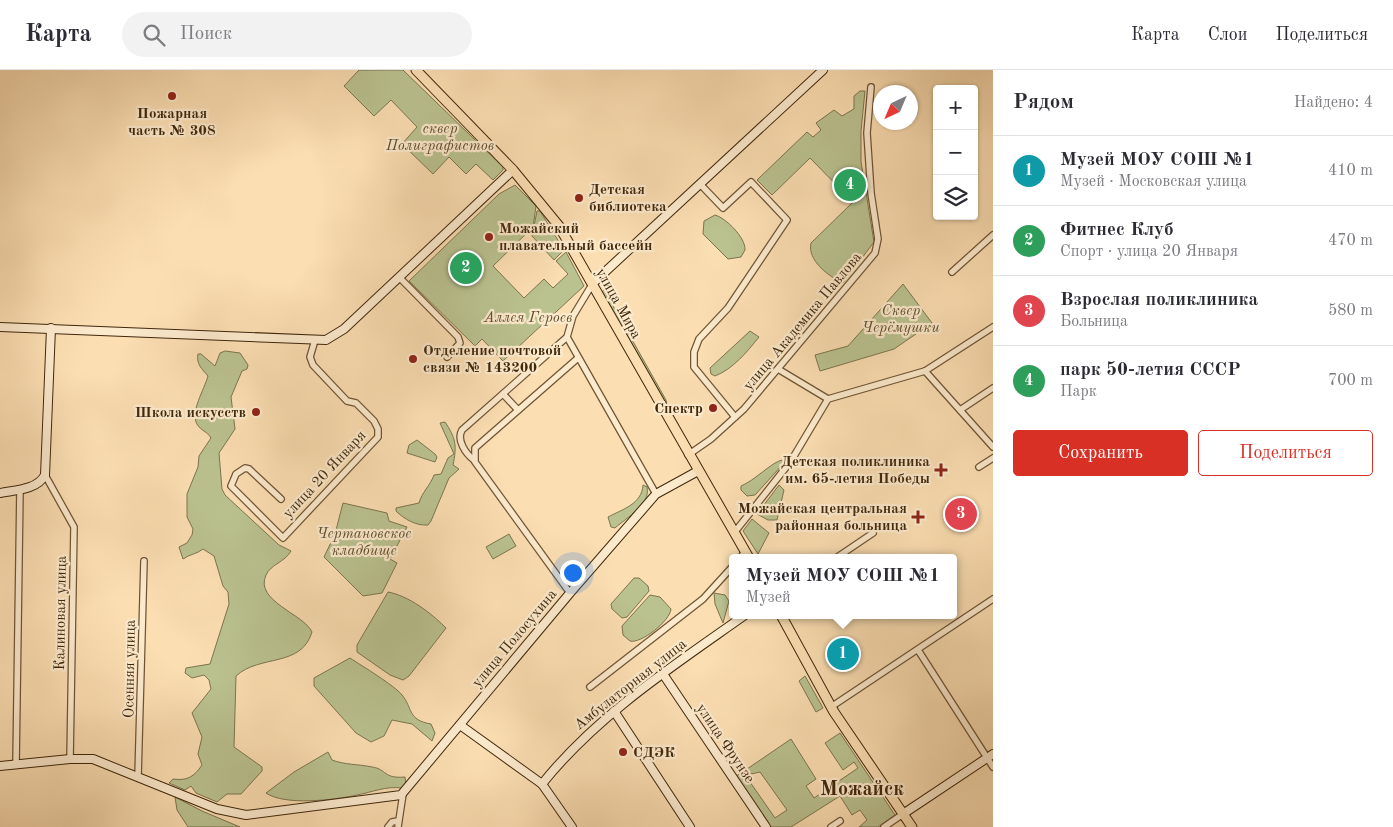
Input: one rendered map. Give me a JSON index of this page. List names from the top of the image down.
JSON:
{
  "streets": {
    "main road": ["улица Мира"],
    "street": [
      "улица Академика Павлова",
      "улица 20 Января",
      "Калиновая улица",
      "улица Полосухина",
      "Осенняя улица",
      "Амбулаторная улица",
      "улица Фрунзе"
    ]
  },
  "crossings": [
    ["улица Мира", "улица Академика Павлова"],
    ["улица Мира", "улица Полосухина"],
    ["Амбулаторная улица", "улица Фрунзе"]
  ],
  "districts": ["Можайск"],
  "parks": [
    "сквер Полиграфистов",
    "Сквер Черёмушки",
    "Аллея Героев",
    "Чертановское кладбище"
  ],
  "places": {
    "other": [
      "Пожарная часть № 308",
      "Детская библиотека",
      "Можайский плавательный бассейн",
      "Отделение почтовой связи № 143200",
      "Спектр",
      "Школа искусств",
      "СДЭК"
    ],
    "health": ["Детская поликлиника им. 65-летия Победы", "Можайская центральная районная больница"]
  },
  "north": "bottom left",
  "page": {
    "header": "Карта",
    "search": "Поиск",
    "nav": ["Карта", "Слои", "Поделиться"],
    "heading": ["Рядом", "Найдено: 4"],
    "map_buttons": ["+", "−"],
    "list": [
      {
        "mark": "1",
        "name": "Музей МОУ СОШ №1",
        "note": "Музей · Московская улица",
        "value": "410 m"
      },
      {
        "mark": "2",
        "name": "Фитнес Клуб",
        "note": "Спорт · улица 20 Января",
        "value": "470 m"
      },
      {
        "mark": "3",
        "name": "Взрослая поликлиника",
        "note": "Больница",
        "value": "580 m"
      },
      {
        "mark": "4",
        "name": "парк 50-летия СССР",
        "note": "Парк",
        "value": "700 m"
      }
    ],
    "pins": [
      "4",
      "2",
      "3",
      "1"
    ],
    "buttons": ["Сохранить", "Поделиться"],
    "popup": ["Музей МОУ СОШ №1", "Музей"]
  }
}
